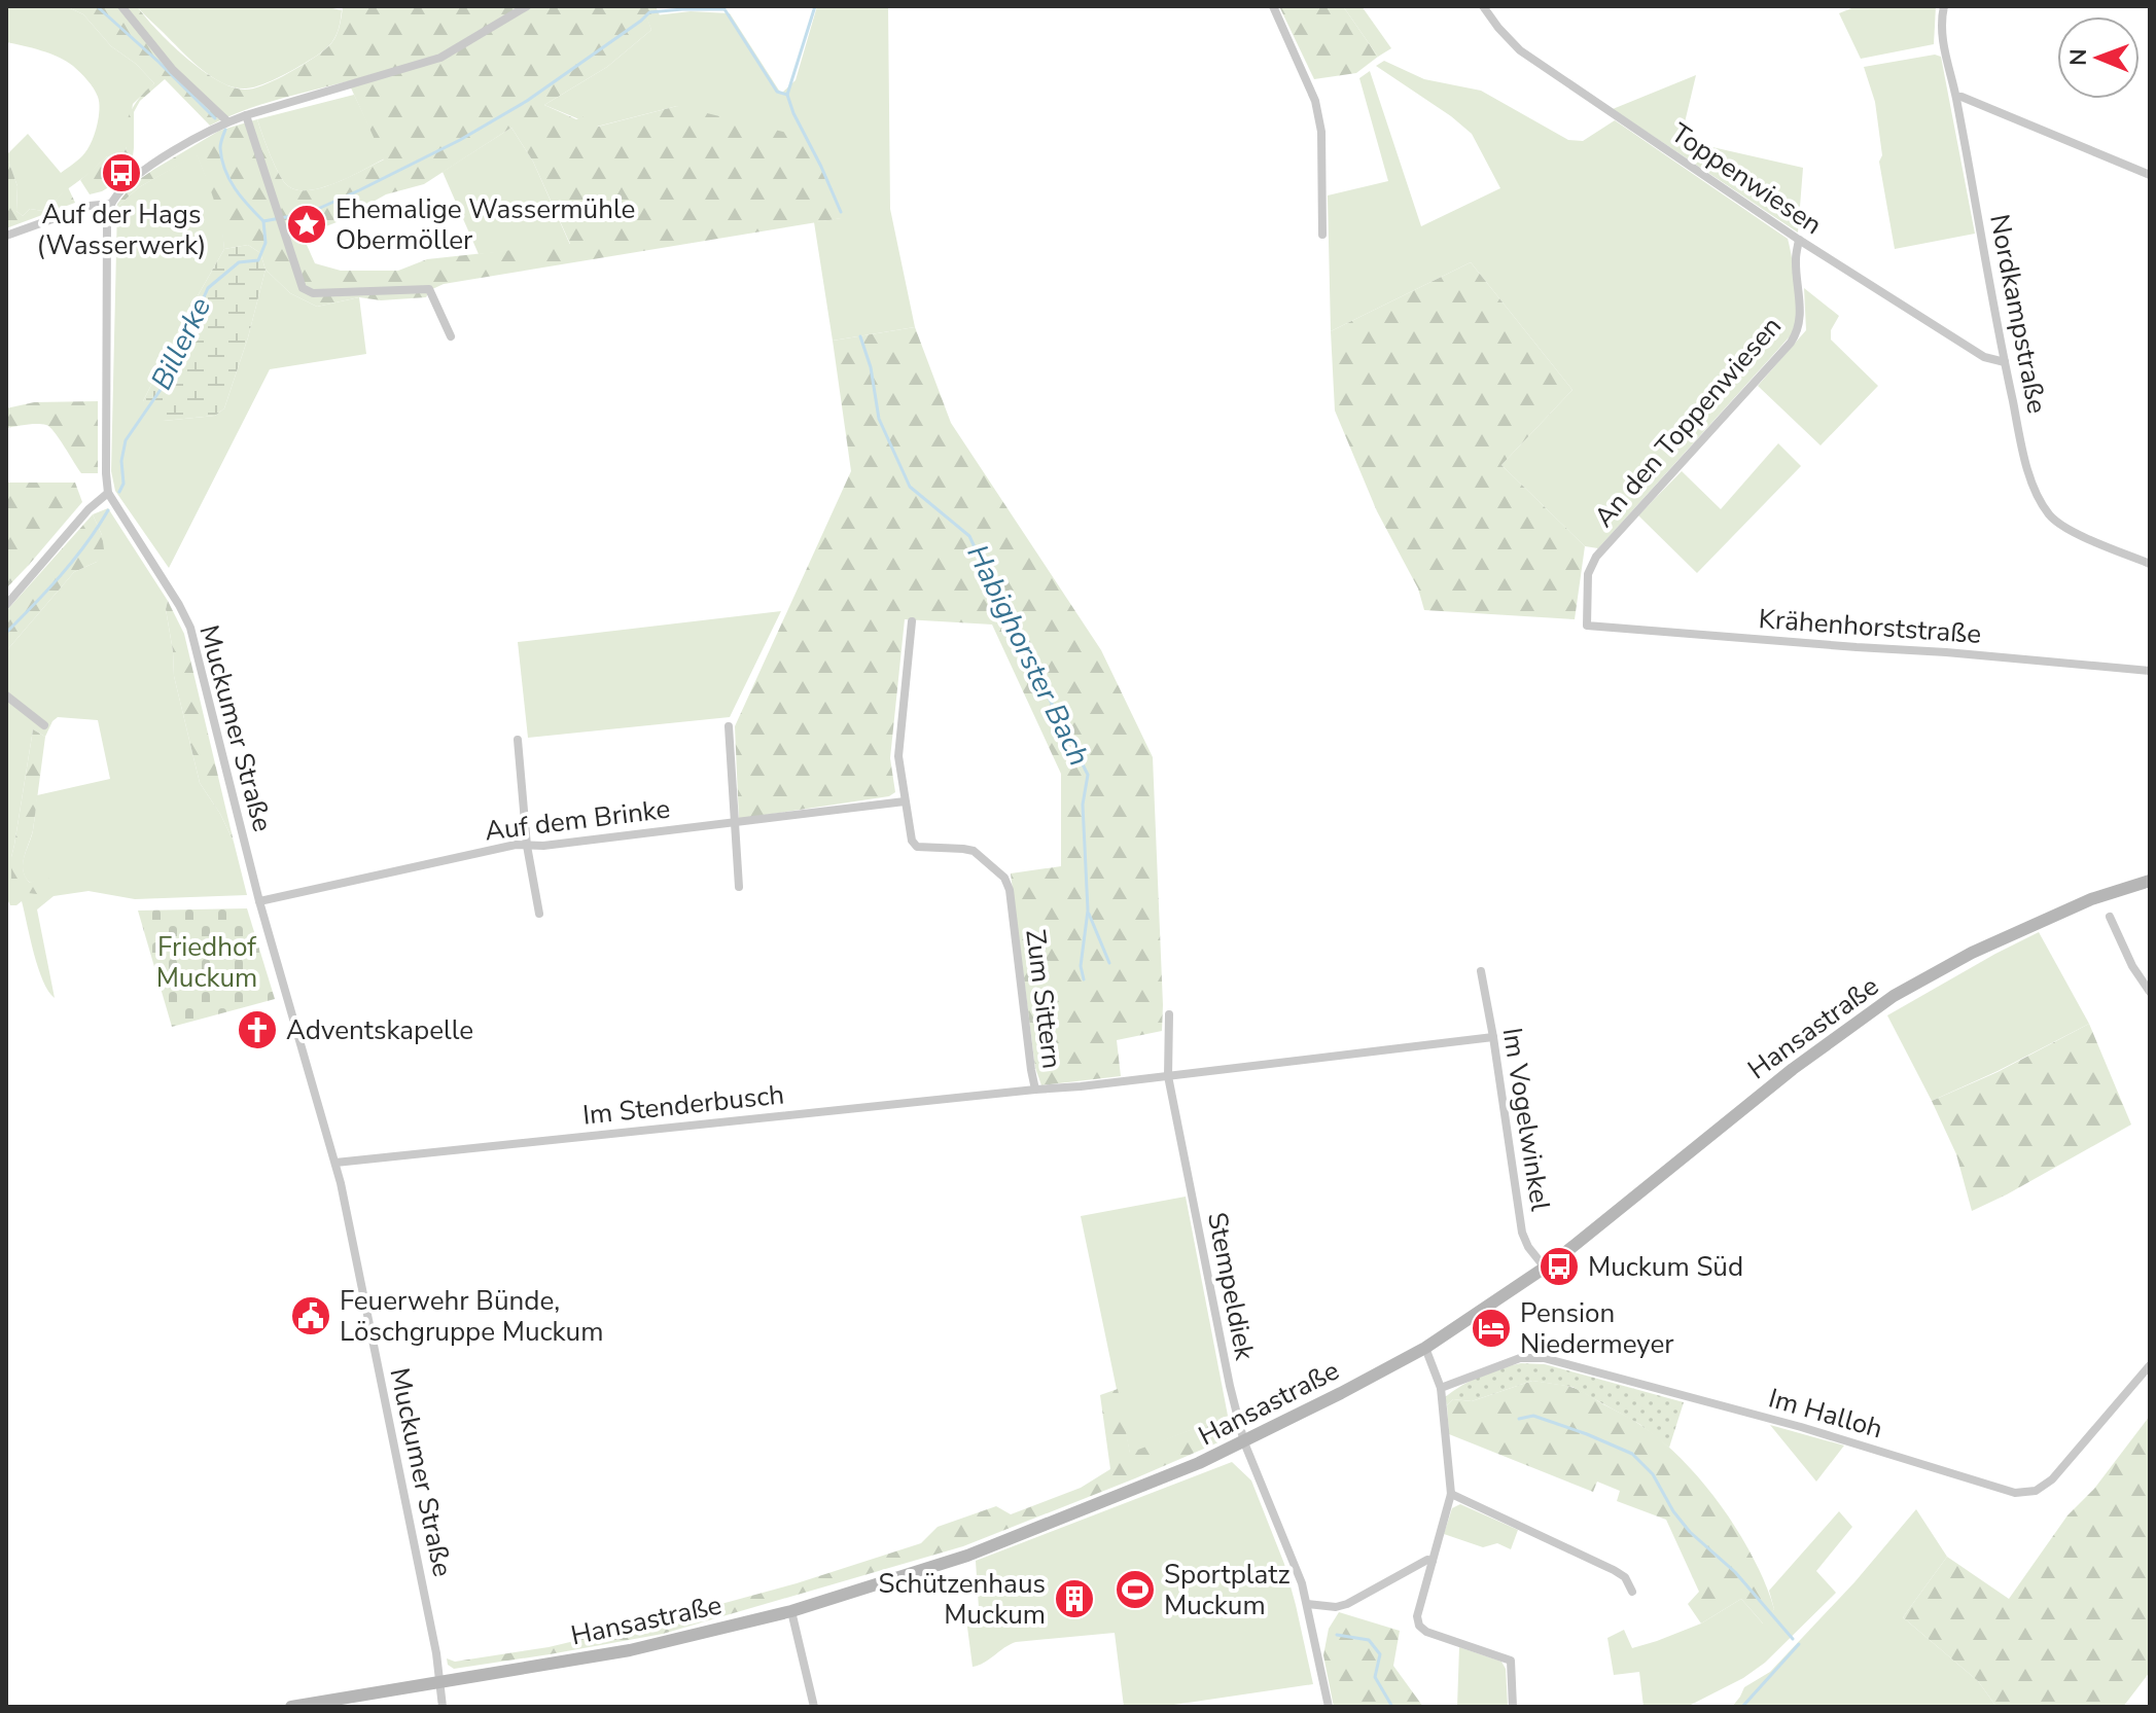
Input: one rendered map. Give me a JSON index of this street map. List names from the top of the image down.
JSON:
{
  "streets": {
    "main road": ["Hansastraße"],
    "street": [
      "Toppenwiesen",
      "Nordkampstraße",
      "An den Toppenwiesen",
      "Krähenhorststraße",
      "Muckumer Straße",
      "Auf dem Brinke",
      "Zum Sittern",
      "Im Stenderbusch",
      "Im Vogelwinkel",
      "Stempeldiek",
      "Im Halloh"
    ]
  },
  "crossings": [
    ["Toppenwiesen", "Nordkampstraße"],
    ["Toppenwiesen", "An den Toppenwiesen"],
    ["An den Toppenwiesen", "Krähenhorststraße"],
    ["Muckumer Straße", "Auf dem Brinke"],
    ["Muckumer Straße", "Hansastraße"],
    ["Muckumer Straße", "Im Stenderbusch"],
    ["Auf dem Brinke", "Zum Sittern"],
    ["Zum Sittern", "Im Stenderbusch"],
    ["Zum Sittern", "Im Vogelwinkel"],
    ["Zum Sittern", "Stempeldiek"],
    ["Hansastraße", "Im Vogelwinkel"],
    ["Hansastraße", "Stempeldiek"]
  ],
  "water": ["Billerke", "Habighorster Bach"],
  "parks": ["Friedhof Muckum"],
  "places": {
    "bus stop": ["Auf der Hags (Wasserwerk)", "Muckum Süd"],
    "place": ["Ehemalige Wassermühle Obermöller"],
    "church": ["Adventskapelle"],
    "public building": ["Feuerwehr Bünde, Löschgruppe Muckum"],
    "hotel": ["Pension Niedermeyer"],
    "sports": ["Sportplatz Muckum"],
    "building": ["Schützenhaus Muckum"]
  },
  "north": "left"
}
